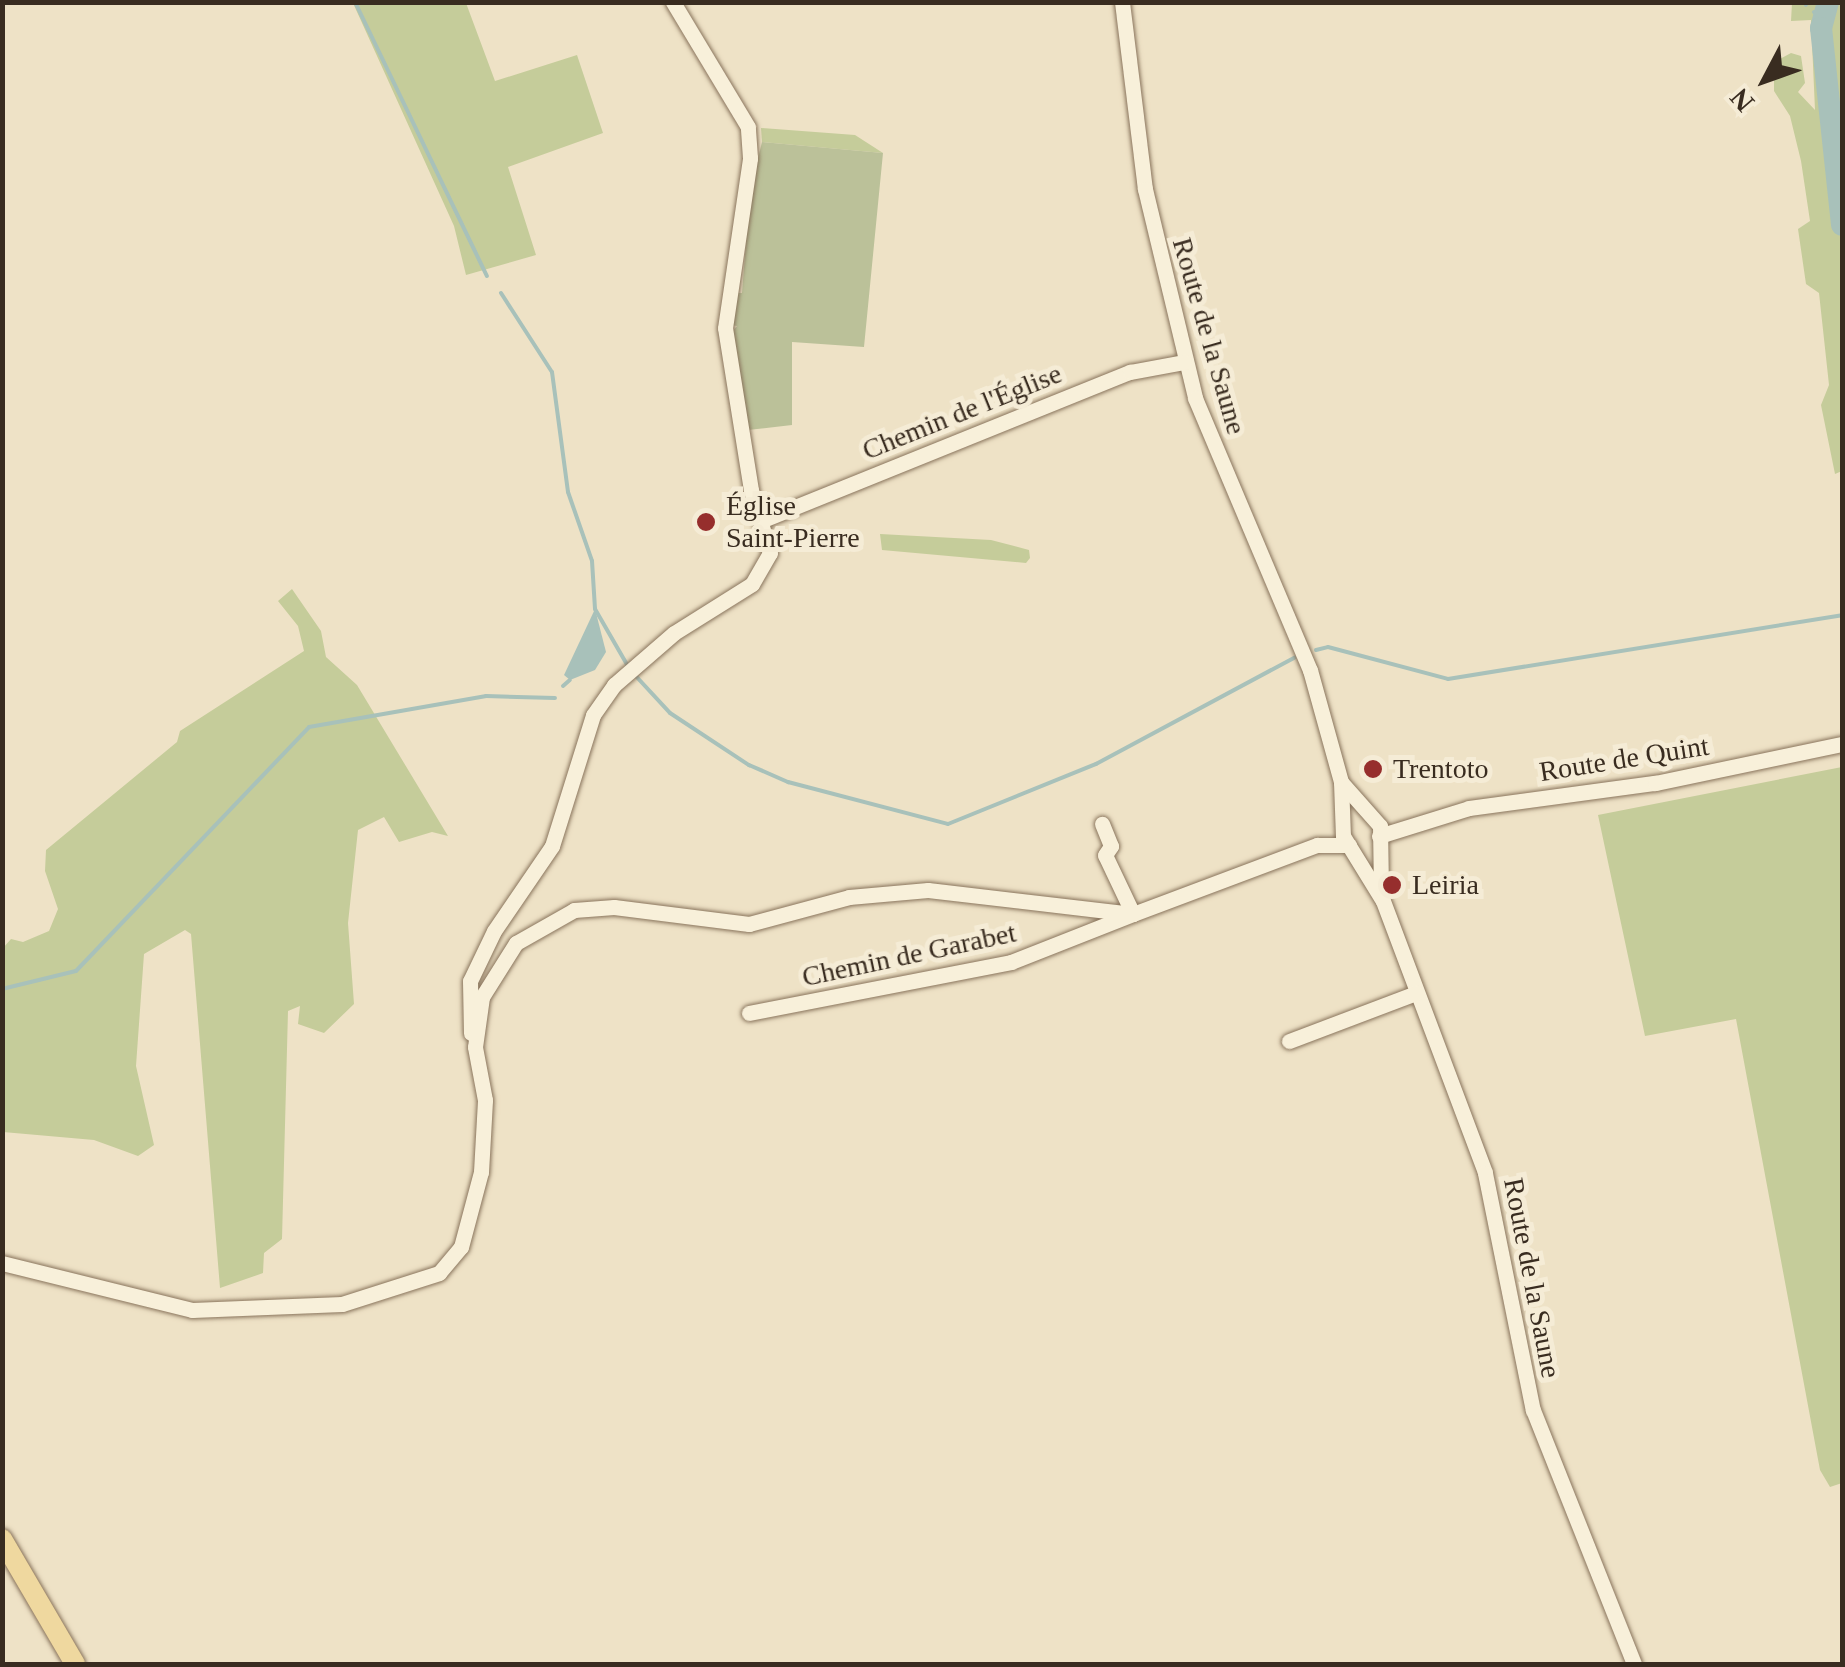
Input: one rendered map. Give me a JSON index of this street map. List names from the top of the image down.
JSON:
{
  "streets": {
    "street": [
      "Route de la Saune",
      "Chemin de l'Église",
      "Route de Quint",
      "Chemin de Garabet"
    ]
  },
  "crossings": [
    ["Route de la Saune", "Chemin de l'Église"],
    ["Route de la Saune", "Route de Quint"],
    ["Route de la Saune", "Chemin de Garabet"],
    ["Route de Quint", "Chemin de Garabet"]
  ],
  "places": ["Église Saint-Pierre", "Trentoto", "Leiria"],
  "north": "bottom left"
}
